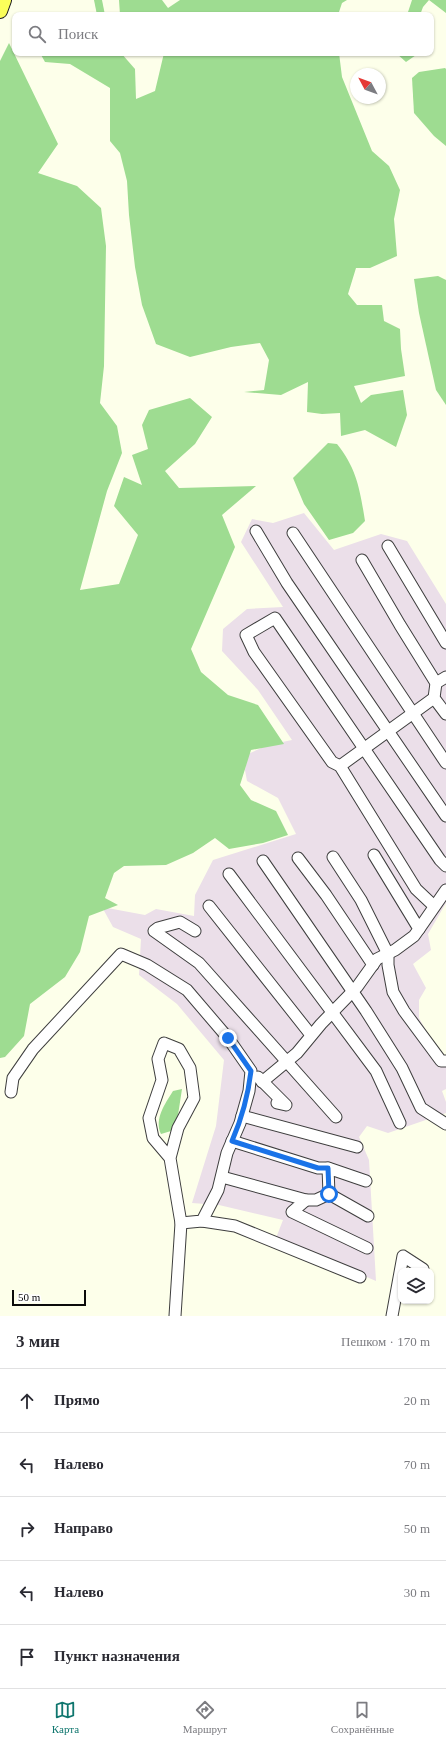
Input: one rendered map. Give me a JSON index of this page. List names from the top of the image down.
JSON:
{
  "scale_bar": "50 m",
  "north": "top left",
  "page": {
    "search": "Поиск",
    "scale": "50 m",
    "heading": ["3 мин", "Пешком · 170 m"],
    "list": [
      ["Прямо", "20 m"],
      ["Налево", "70 m"],
      ["Направо", "50 m"],
      ["Налево", "30 m"],
      "Пункт назначения"
    ],
    "nav": ["Карта", "Маршрут", "Сохранённые"]
  }
}
